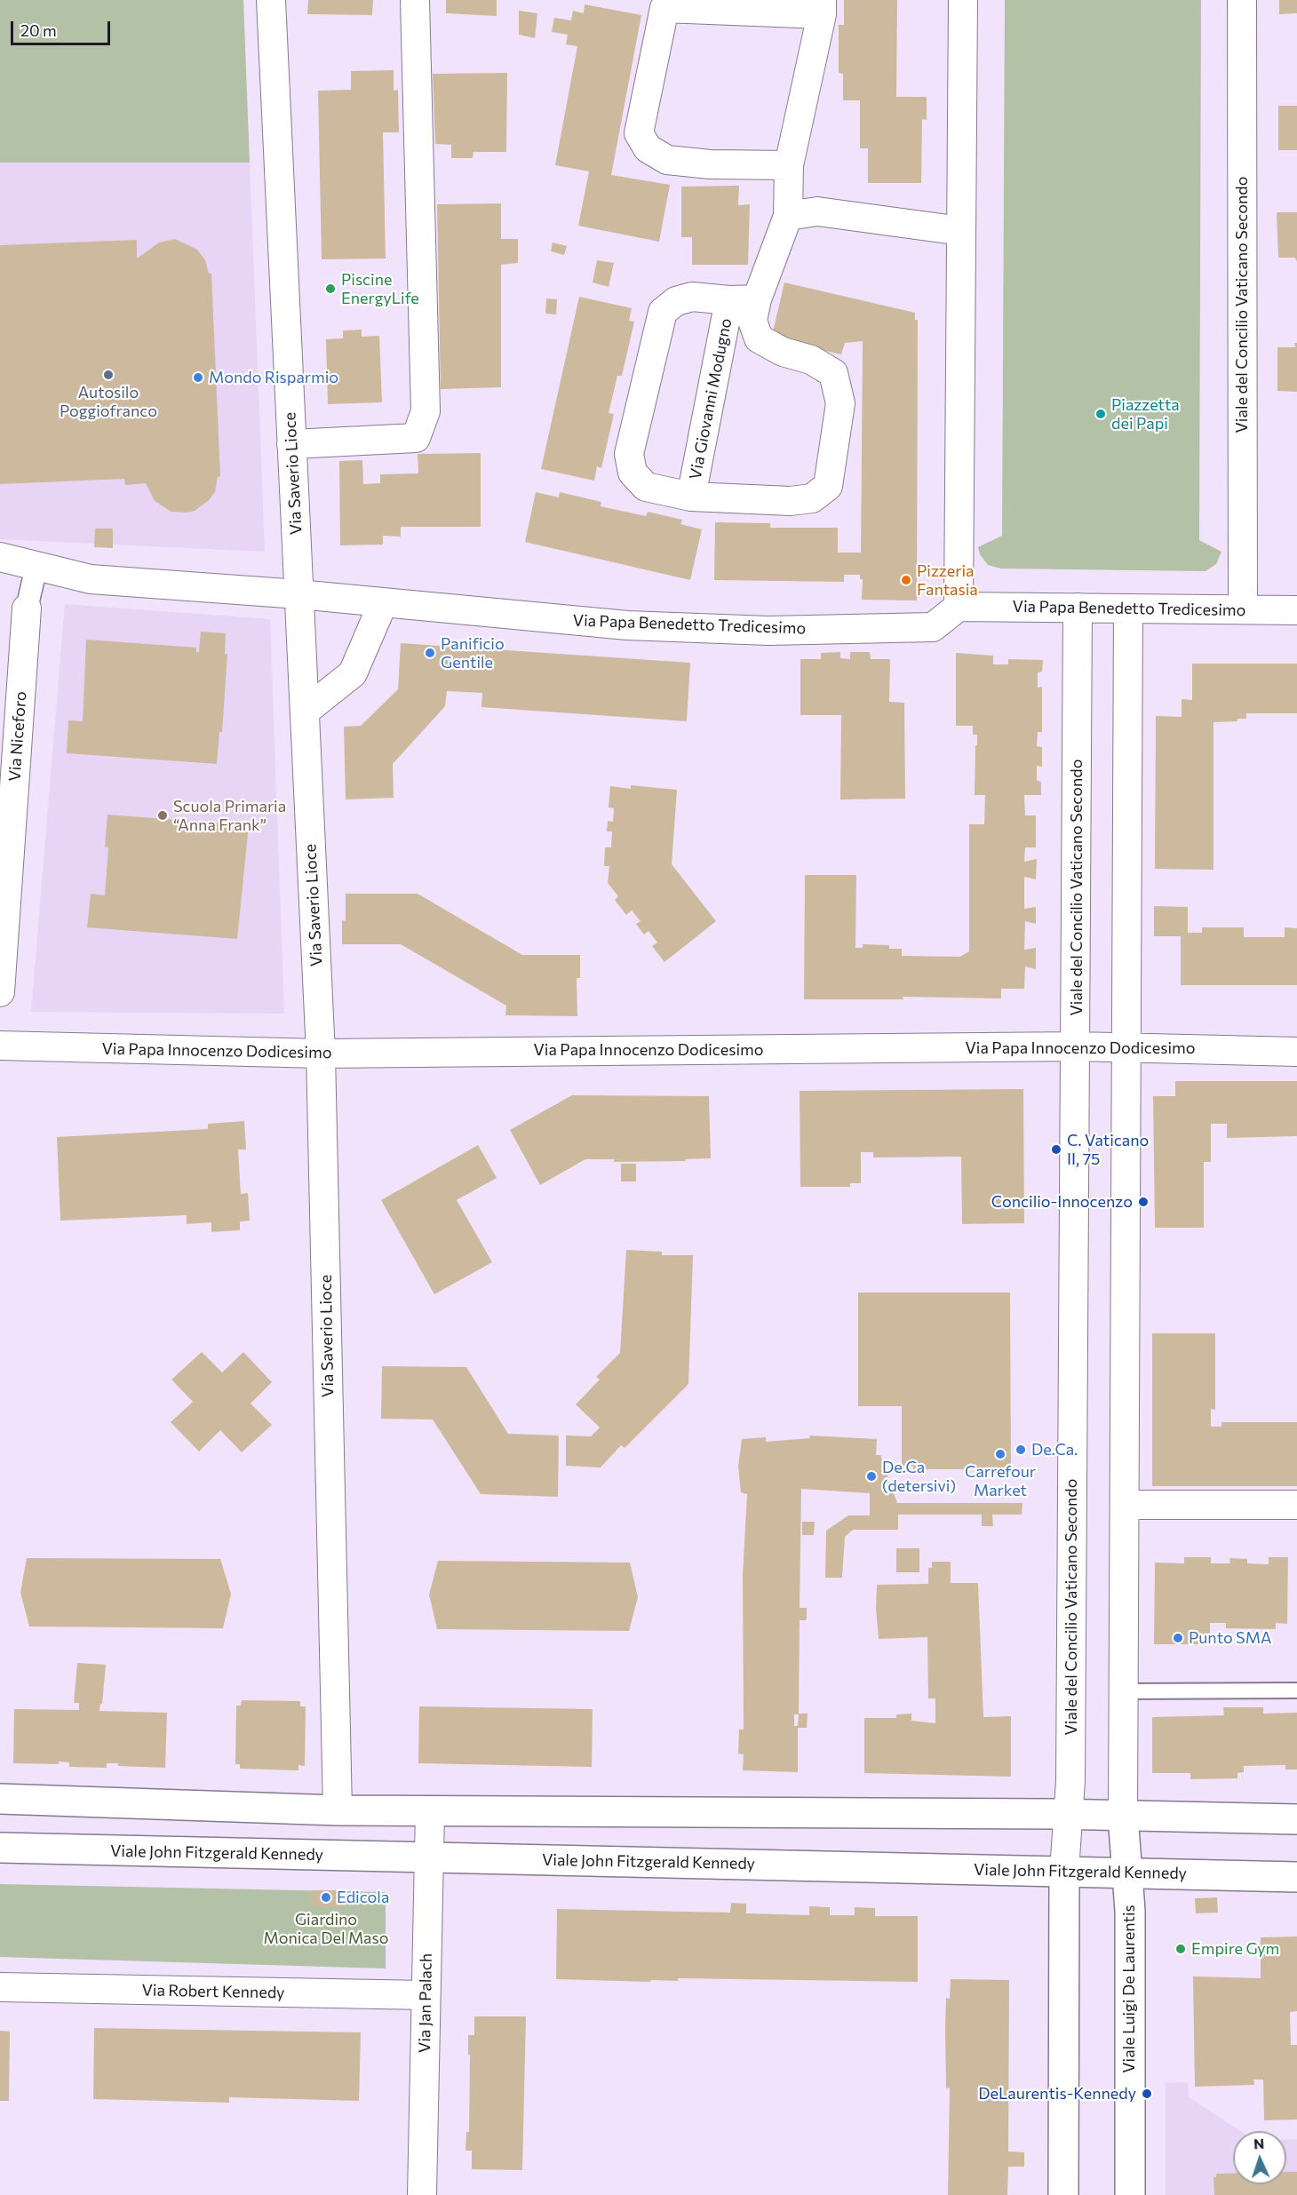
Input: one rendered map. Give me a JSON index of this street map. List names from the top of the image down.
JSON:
{
  "streets": {
    "main road": ["Viale John Fitzgerald Kennedy", "Viale Luigi De Laurentis"],
    "street": [
      "Viale del Concilio Vaticano Secondo",
      "Via Giovanni Modugno",
      "Via Saverio Lioce",
      "Via Papa Benedetto Tredicesimo",
      "Via Niceforo",
      "Via Papa Innocenzo Dodicesimo",
      "Via Robert Kennedy",
      "Via Jan Palach"
    ]
  },
  "crossings": [
    ["Viale del Concilio Vaticano Secondo", "Via Papa Benedetto Tredicesimo"],
    ["Viale del Concilio Vaticano Secondo", "Via Papa Innocenzo Dodicesimo"],
    ["Viale del Concilio Vaticano Secondo", "Viale John Fitzgerald Kennedy"],
    ["Via Saverio Lioce", "Via Papa Benedetto Tredicesimo"],
    ["Via Saverio Lioce", "Via Papa Innocenzo Dodicesimo"],
    ["Viale John Fitzgerald Kennedy", "Viale Luigi De Laurentis"],
    ["Viale John Fitzgerald Kennedy", "Via Jan Palach"],
    ["Via Robert Kennedy", "Via Jan Palach"]
  ],
  "parks": ["Giardino Monica Del Maso"],
  "places": [
    "Piscine EnergyLife",
    "Autosilo Poggiofranco",
    "Mondo Risparmio",
    "Piazzetta dei Papi",
    "Pizzeria Fantasia",
    "Panificio Gentile",
    "Scuola Primaria “Anna Frank”",
    "C. Vaticano II, 75",
    "Concilio-Innocenzo",
    "De.Ca.",
    "Carrefour Market",
    "De.Ca (detersivi)",
    "Punto SMA",
    "Edicola",
    "Empire Gym",
    "DeLaurentis-Kennedy"
  ],
  "scale_bar": "20 m",
  "north": "top"
}
